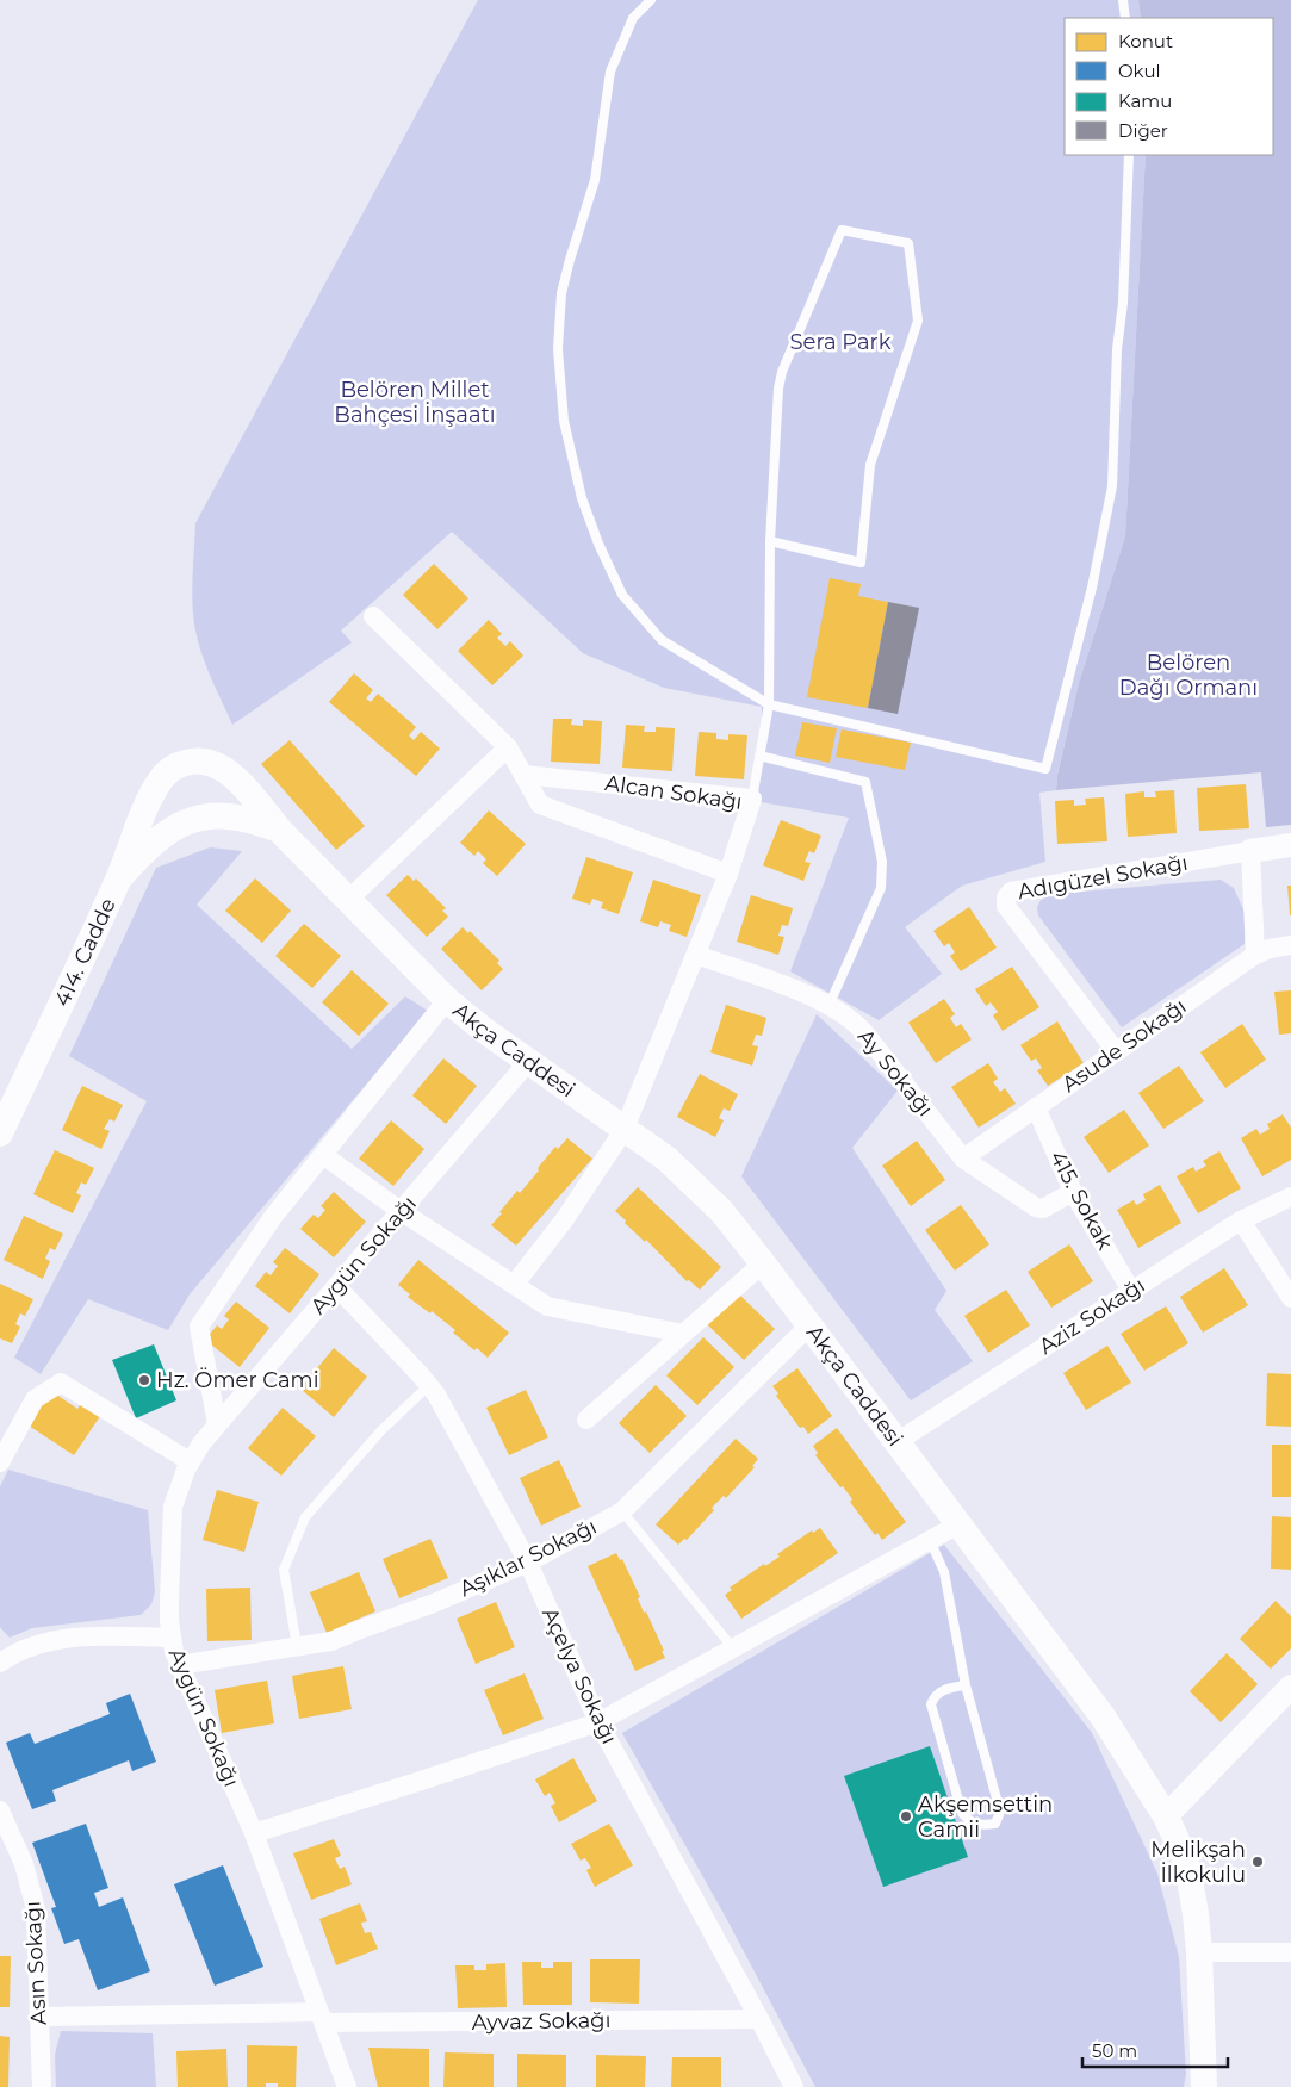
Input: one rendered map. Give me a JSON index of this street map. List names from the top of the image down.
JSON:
{
  "streets": {
    "main road": ["414. Cadde", "Akça Caddesi"],
    "street": [
      "Alcan Sokağı",
      "Adıgüzel Sokağı",
      "Asude Sokağı",
      "Ay Sokağı",
      "415. Sokak",
      "Aygün Sokağı",
      "Aziz Sokağı",
      "Aşıklar Sokağı",
      "Açelya Sokağı",
      "Asın Sokağı",
      "Ayvaz Sokağı"
    ]
  },
  "crossings": [
    ["Alcan Sokağı", "Akça Caddesi"],
    ["Alcan Sokağı", "Ay Sokağı"],
    ["Adıgüzel Sokağı", "Asude Sokağı"],
    ["414. Cadde", "Akça Caddesi"],
    ["Asude Sokağı", "Ay Sokağı"],
    ["Asude Sokağı", "415. Sokak"],
    ["Akça Caddesi", "Aygün Sokağı"],
    ["Akça Caddesi", "Aziz Sokağı"],
    ["Akça Caddesi", "Aşıklar Sokağı"],
    ["Ay Sokağı", "415. Sokak"],
    ["415. Sokak", "Aziz Sokağı"],
    ["Aygün Sokağı", "Aşıklar Sokağı"],
    ["Aygün Sokağı", "Açelya Sokağı"],
    ["Aygün Sokağı", "Ayvaz Sokağı"],
    ["Aşıklar Sokağı", "Açelya Sokağı"],
    ["Açelya Sokağı", "Ayvaz Sokağı"],
    ["Asın Sokağı", "Ayvaz Sokağı"]
  ],
  "parks": ["Sera Park", "Belören Millet Bahçesi İnşaatı", "Belören Dağı Ormanı"],
  "places": ["Hz. Ömer Cami", "Akşemsettin Camii", "Melikşah İlkokulu"],
  "legend": [
    "Konut",
    "Okul",
    "Kamu",
    "Diğer"
  ],
  "scale_bar": "50 m"
}
